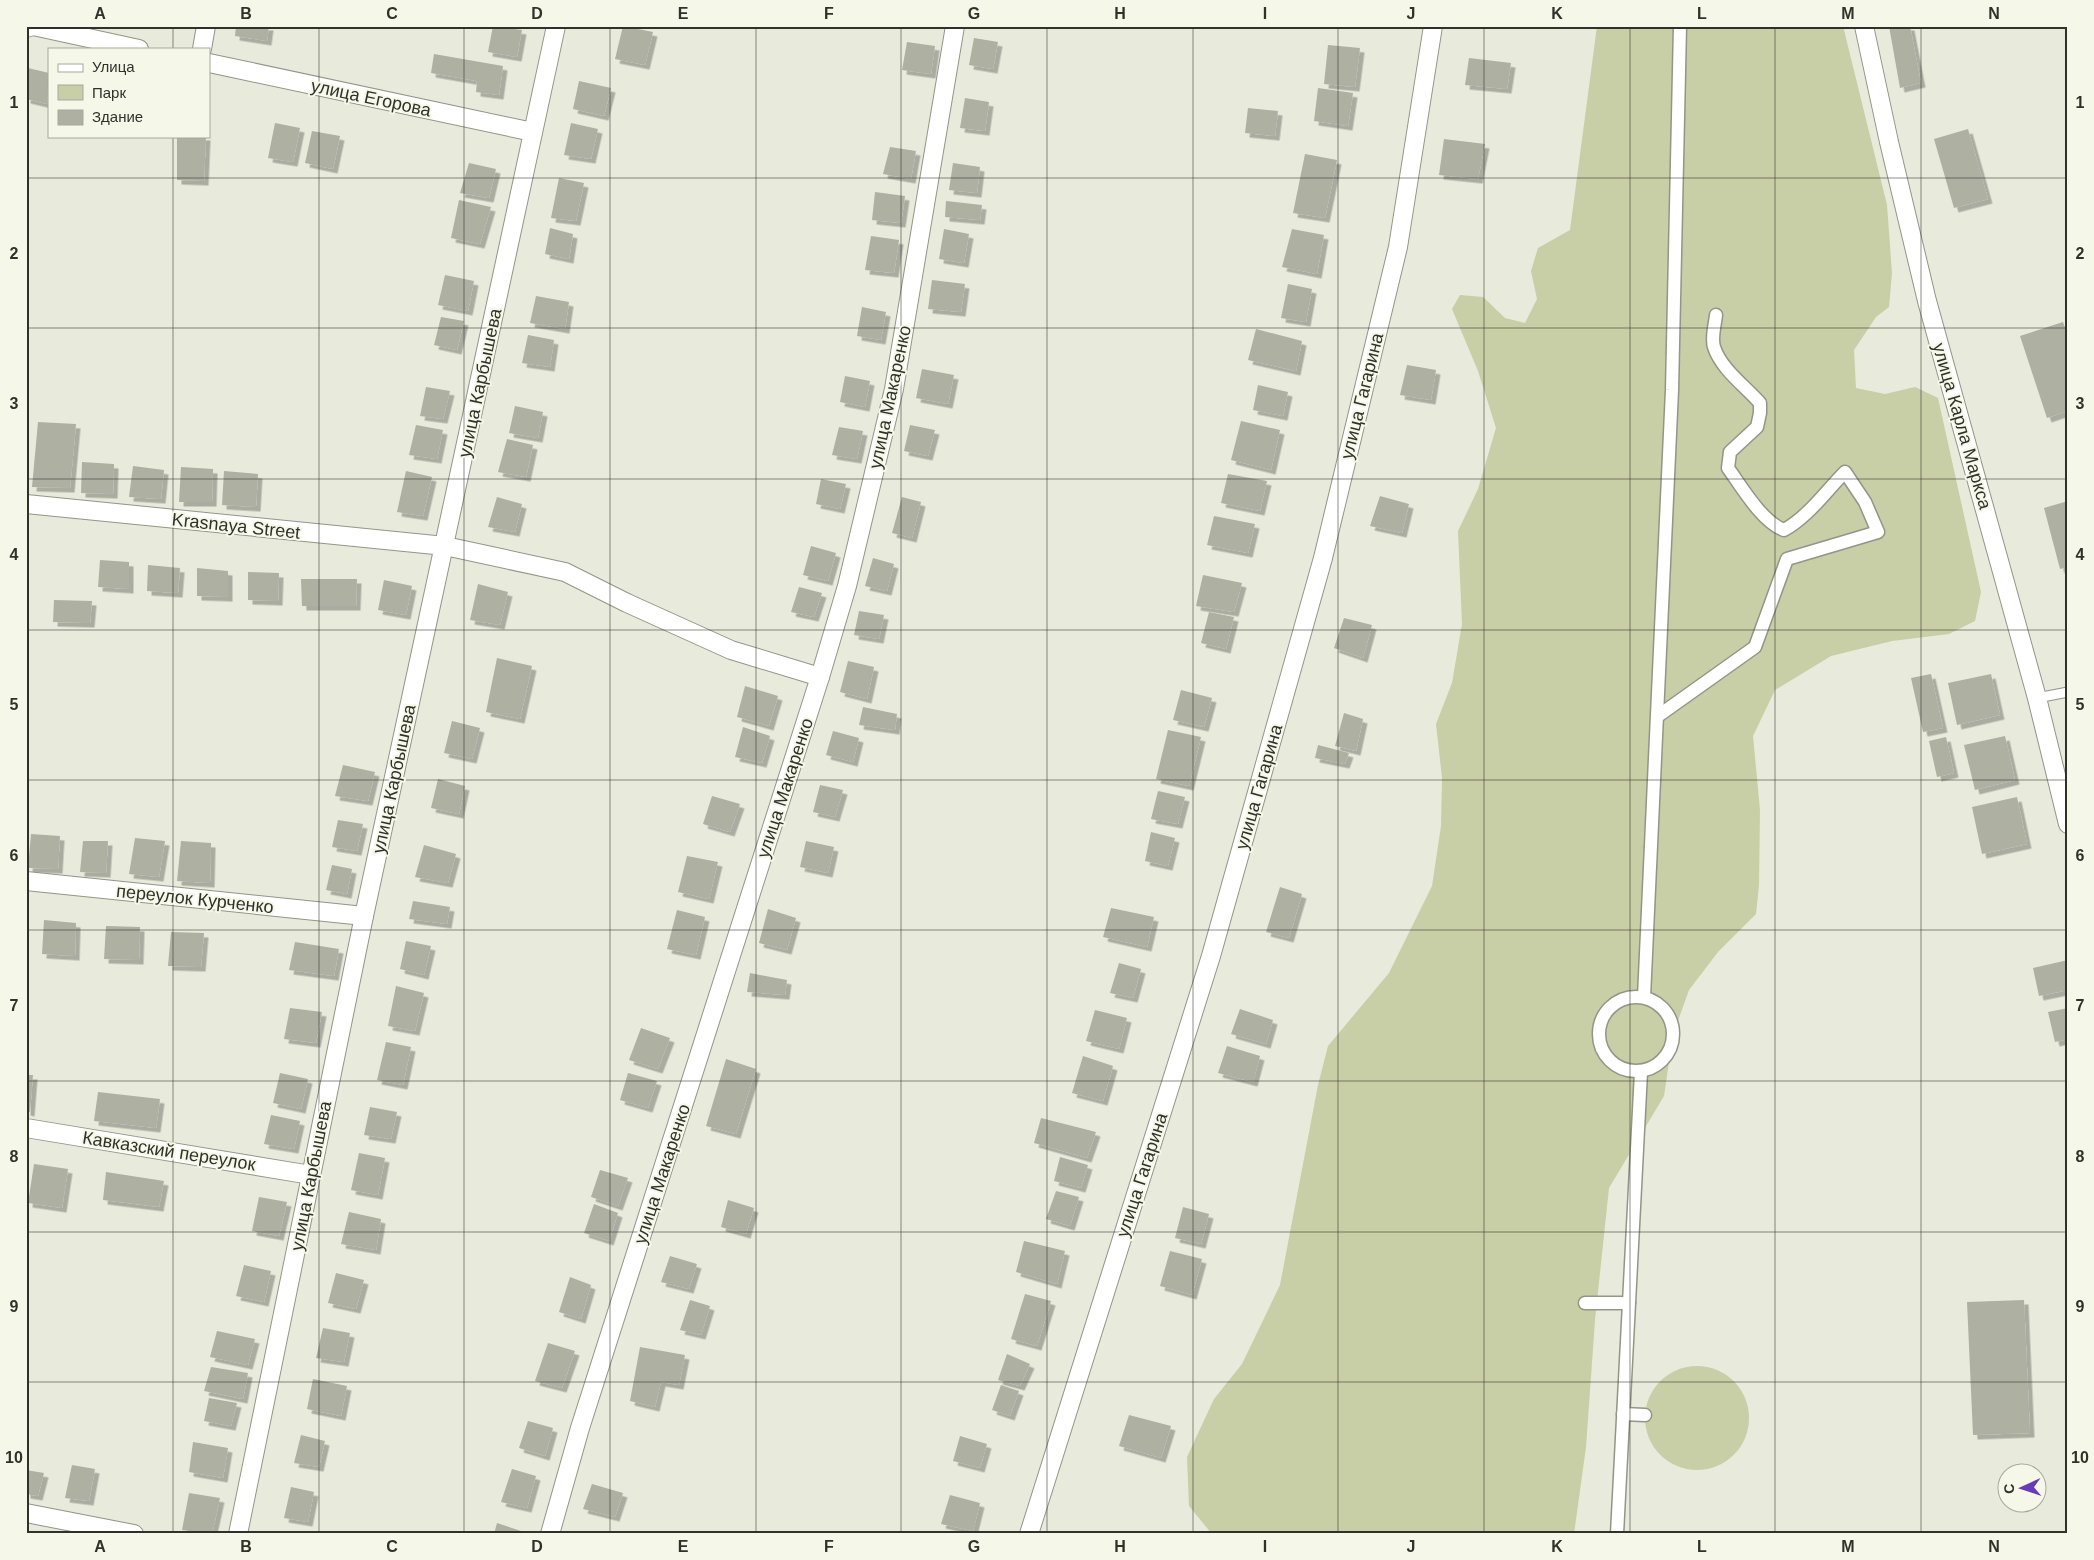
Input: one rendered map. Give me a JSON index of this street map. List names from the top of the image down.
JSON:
{
  "streets": {
    "street": [
      "улица Егорова",
      "улица Карбышева",
      "улица Гагарина",
      "улица Макаренко",
      "улица Карла Маркса",
      "Krasnaya Street",
      "переулок Курченко",
      "Кавказский переулок"
    ]
  },
  "crossings": [
    ["улица Егорова", "улица Карбышева"],
    ["улица Карбышева", "Krasnaya Street"],
    ["улица Карбышева", "переулок Курченко"],
    ["улица Карбышева", "Кавказский переулок"],
    ["улица Макаренко", "Krasnaya Street"]
  ],
  "legend": ["Улица", "Парк", "Здание"],
  "north": "left",
  "grid": {
    "columns": [
      "A",
      "B",
      "C",
      "D",
      "E",
      "F",
      "G",
      "H",
      "I",
      "J",
      "K",
      "L",
      "M",
      "N"
    ],
    "rows": [
      "1",
      "2",
      "3",
      "4",
      "5",
      "6",
      "7",
      "8",
      "9",
      "10"
    ]
  }
}
